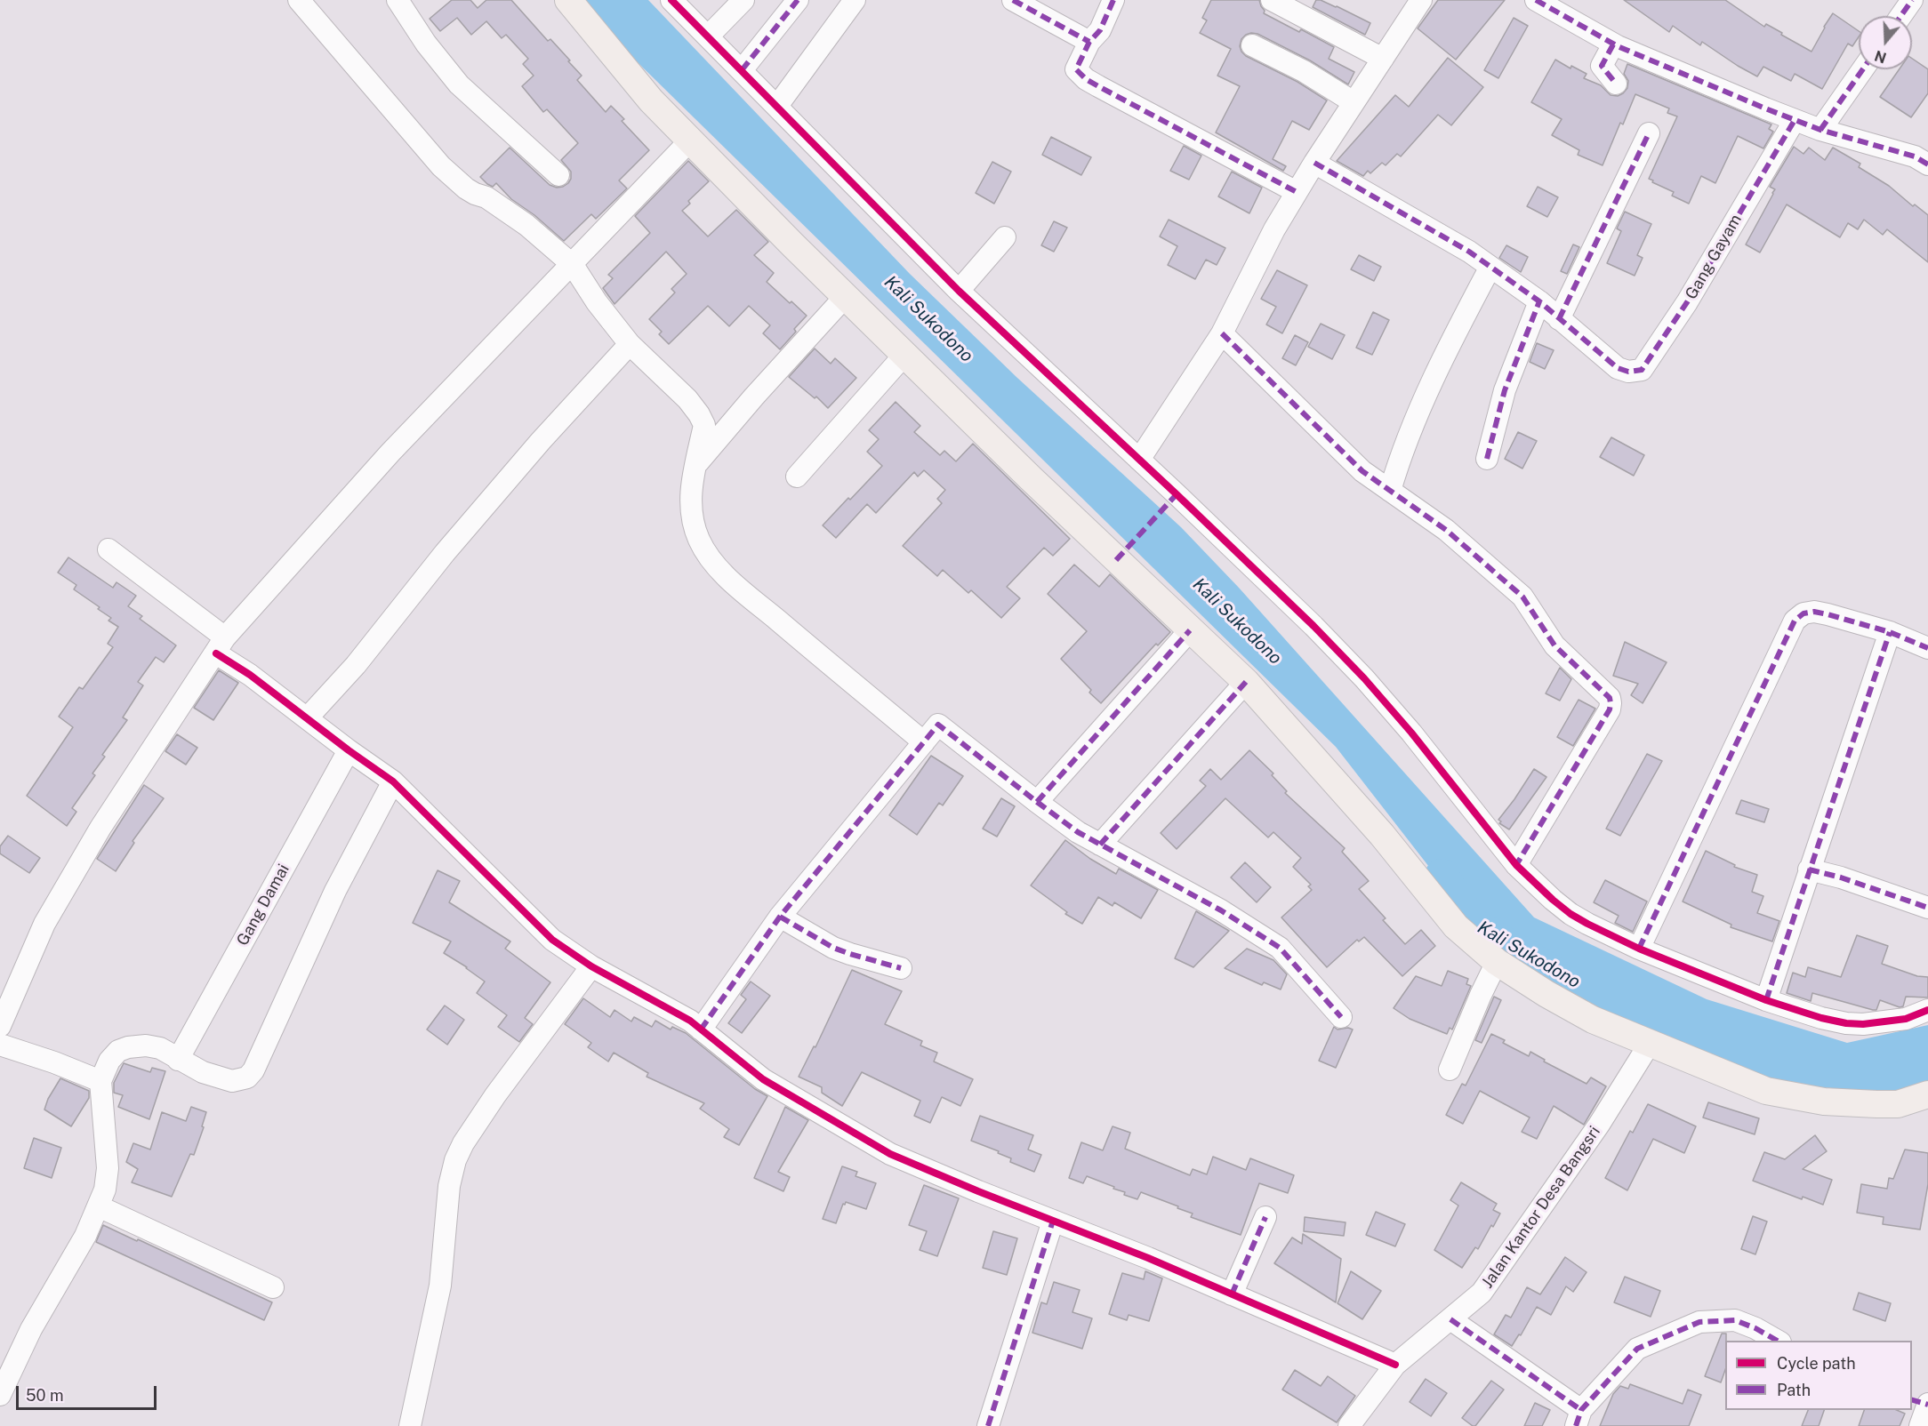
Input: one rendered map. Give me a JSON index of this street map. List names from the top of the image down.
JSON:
{
  "streets": {
    "street": ["Gang Gayam", "Gang Damai", "Jalan Kantor Desa Bangsri"]
  },
  "water": ["Kali Sukodono"],
  "legend": ["Cycle path", "Path"],
  "scale_bar": "50 m",
  "north": "bottom"
}
